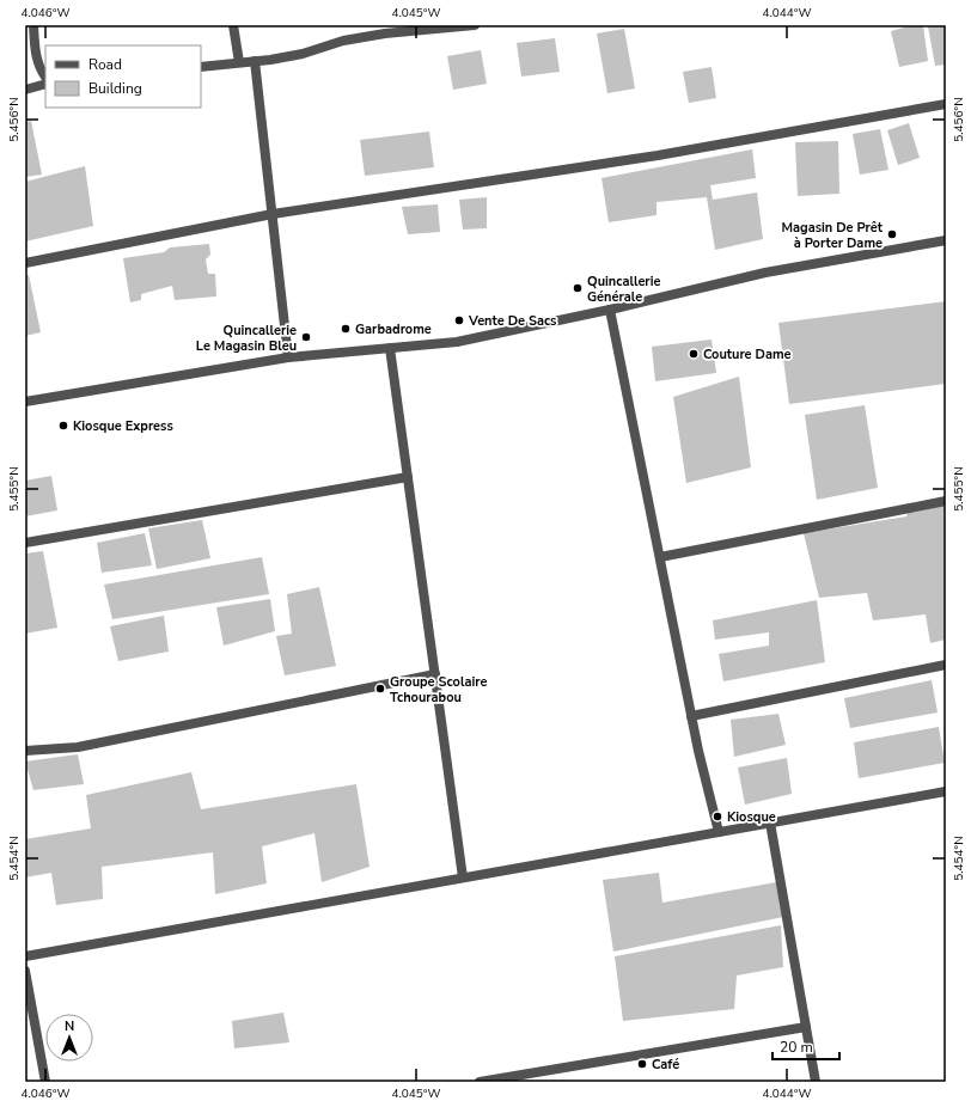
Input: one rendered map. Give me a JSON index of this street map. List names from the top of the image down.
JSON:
{
  "places": [
    "Magasin De Prêt à Porter Dame",
    "Quincallerie Générale",
    "Vente De Sacs",
    "Garbadrome",
    "Quincallerie Le Magasin Bleu",
    "Couture Dame",
    "Kiosque Express",
    "Groupe Scolaire Tchourabou",
    "Kiosque",
    "Café"
  ],
  "legend": ["Road", "Building"],
  "scale_bar": "20 m",
  "north": "top",
  "coordinates": [
    "4.046°W",
    "4.045°W",
    "4.044°W",
    "5.456°N",
    "5.455°N",
    "5.454°N"
  ]
}
